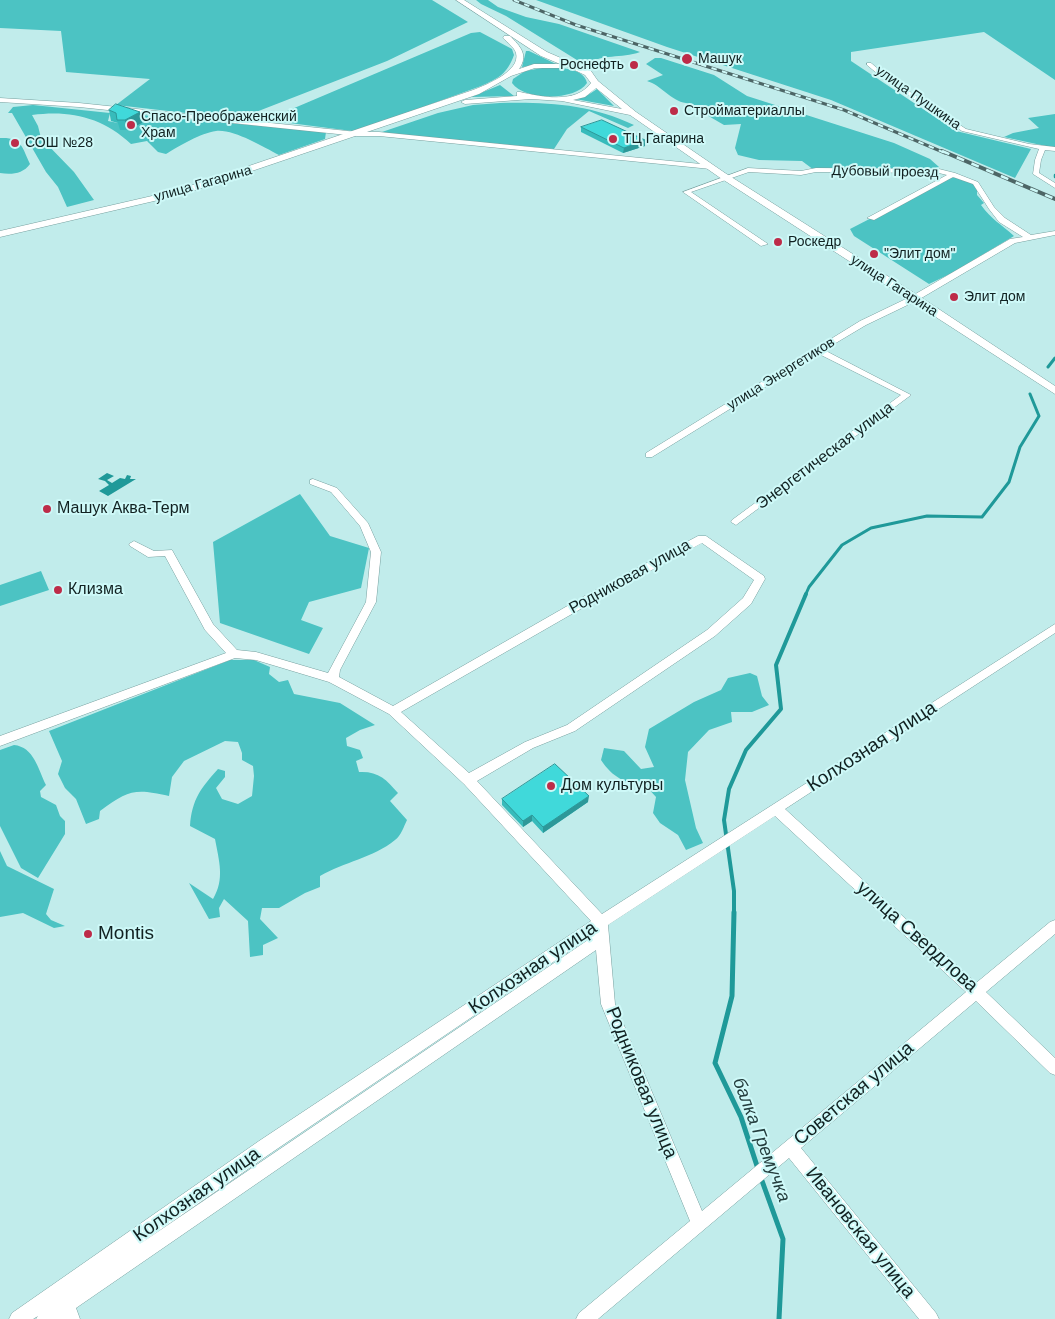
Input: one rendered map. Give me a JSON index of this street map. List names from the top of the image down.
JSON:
{
  "streets": {
    "main road": ["улица Гагарина"],
    "street": [
      "улица Пушкина",
      "Дубовый проезд",
      "улица Энергетиков",
      "Энергетическая улица",
      "Родниковая улица",
      "Колхозная улица",
      "улица Свердлова",
      "Советская улица",
      "Ивановская улица"
    ]
  },
  "crossings": [
    ["Дубовый проезд", "улица Гагарина"],
    ["улица Гагарина", "улица Энергетиков"],
    ["улица Энергетиков", "Энергетическая улица"],
    ["Родниковая улица", "Колхозная улица"],
    ["Родниковая улица", "Советская улица"],
    ["Колхозная улица", "улица Свердлова"],
    ["улица Свердлова", "Советская улица"],
    ["Советская улица", "Ивановская улица"]
  ],
  "water": ["балка Гремучка"],
  "places": [
    "Машук",
    "Роснефть",
    "Стройматериаллы",
    "Спасо-Преображенский Храм",
    "ТЦ Гагарина",
    "СОШ №28",
    "Роскедр",
    "\"Элит дом\"",
    "Элит дом",
    "Машук Аква-Терм",
    "Клизма",
    "Дом культуры",
    "Montis"
  ]
}
